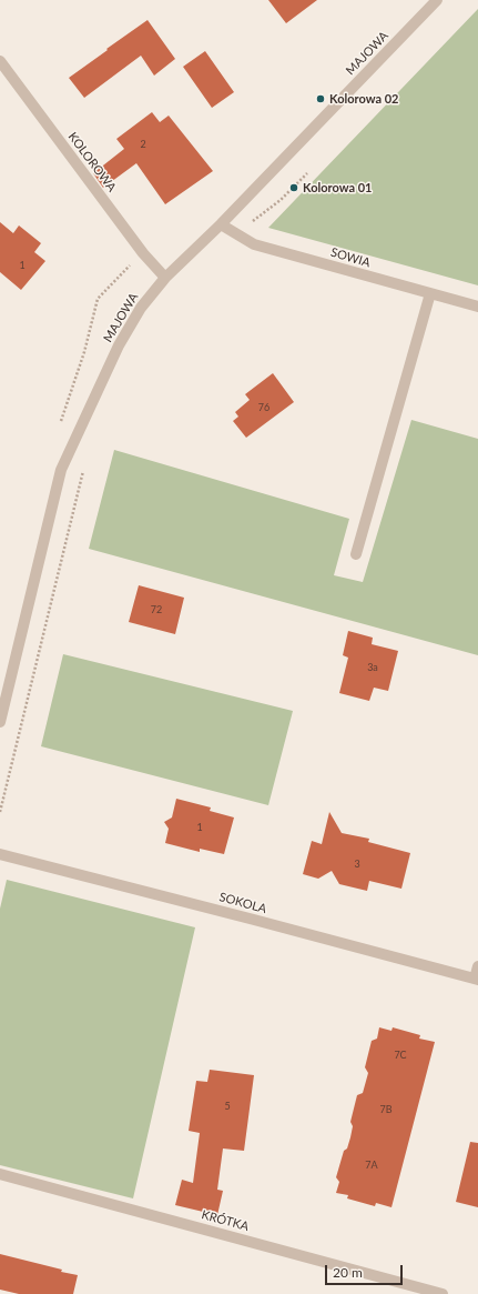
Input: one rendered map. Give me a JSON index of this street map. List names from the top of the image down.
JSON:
{
  "streets": {
    "street": [
      "MAJOWA",
      "KOLOROWA",
      "SOWIA",
      "SOKOLA",
      "KRÓTKA"
    ]
  },
  "crossings": [
    ["MAJOWA", "KOLOROWA"],
    ["MAJOWA", "SOWIA"]
  ],
  "places": ["Kolorowa 02", "Kolorowa 01"],
  "house_numbers": [
    "2",
    "1",
    "76",
    "72",
    "3a",
    "1",
    "3",
    "7C",
    "5",
    "7B",
    "7A"
  ],
  "scale_bar": "20 m"
}
